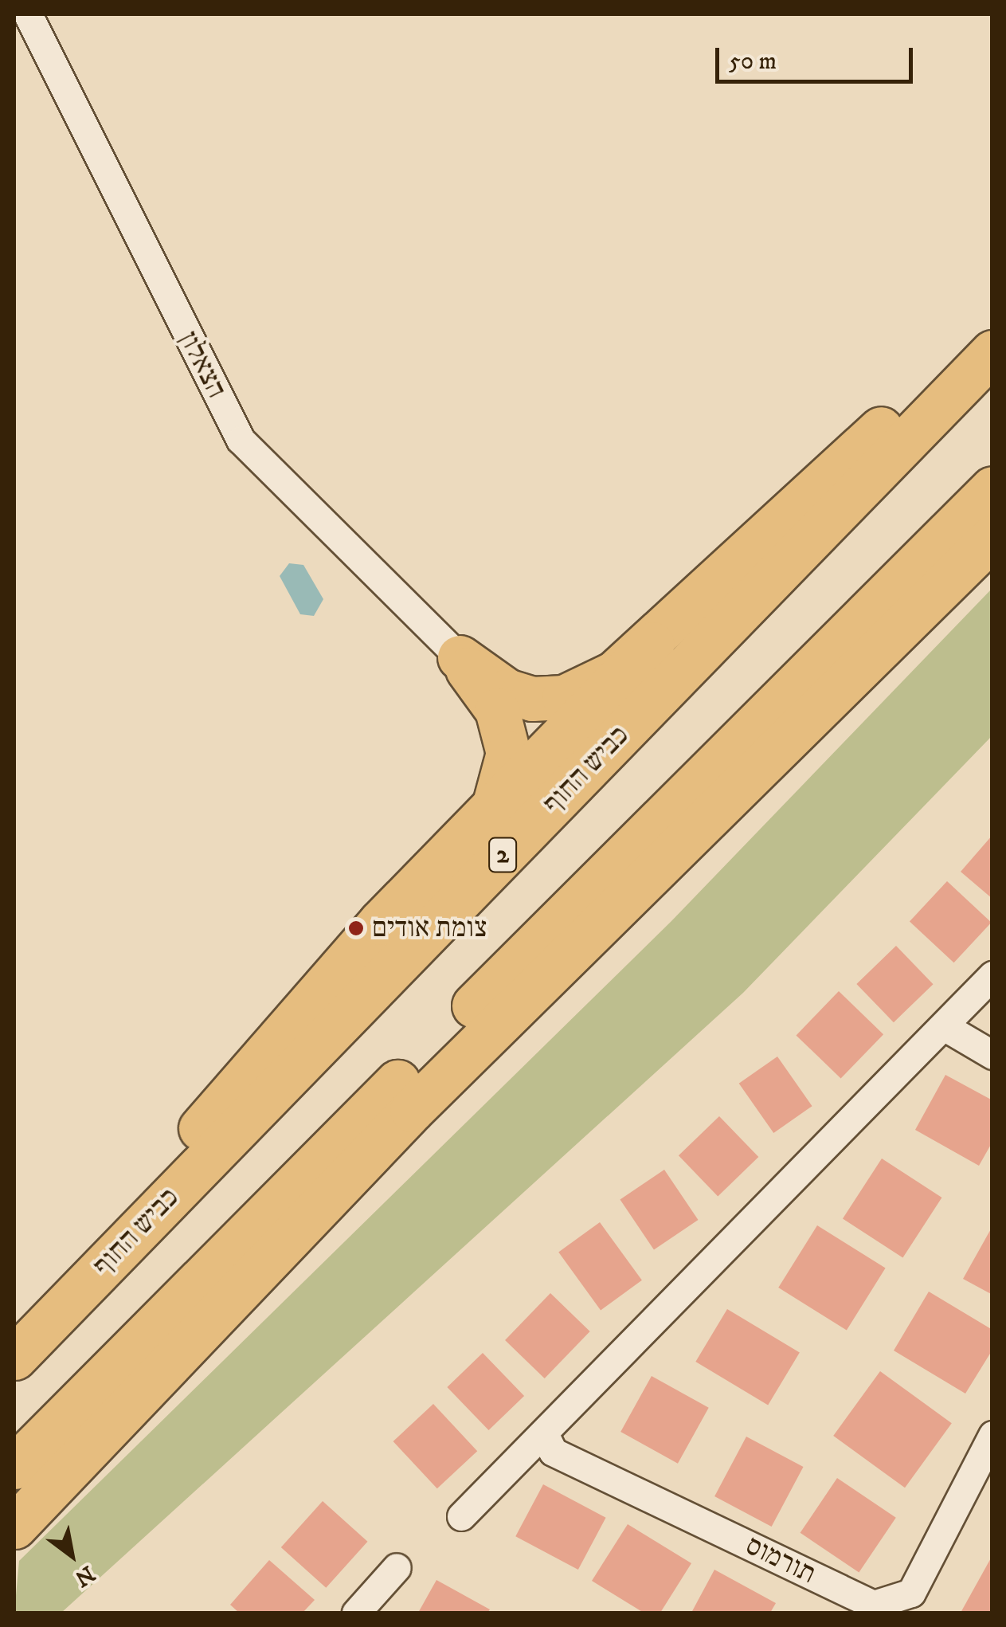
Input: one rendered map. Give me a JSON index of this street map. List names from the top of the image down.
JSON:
{
  "streets": {
    "highway": ["כביש החוף", "2"],
    "street": ["הצאלון", "תורמוס"]
  },
  "places": ["צומת אודים"],
  "scale_bar": "50 m",
  "north": "bottom right"
}
